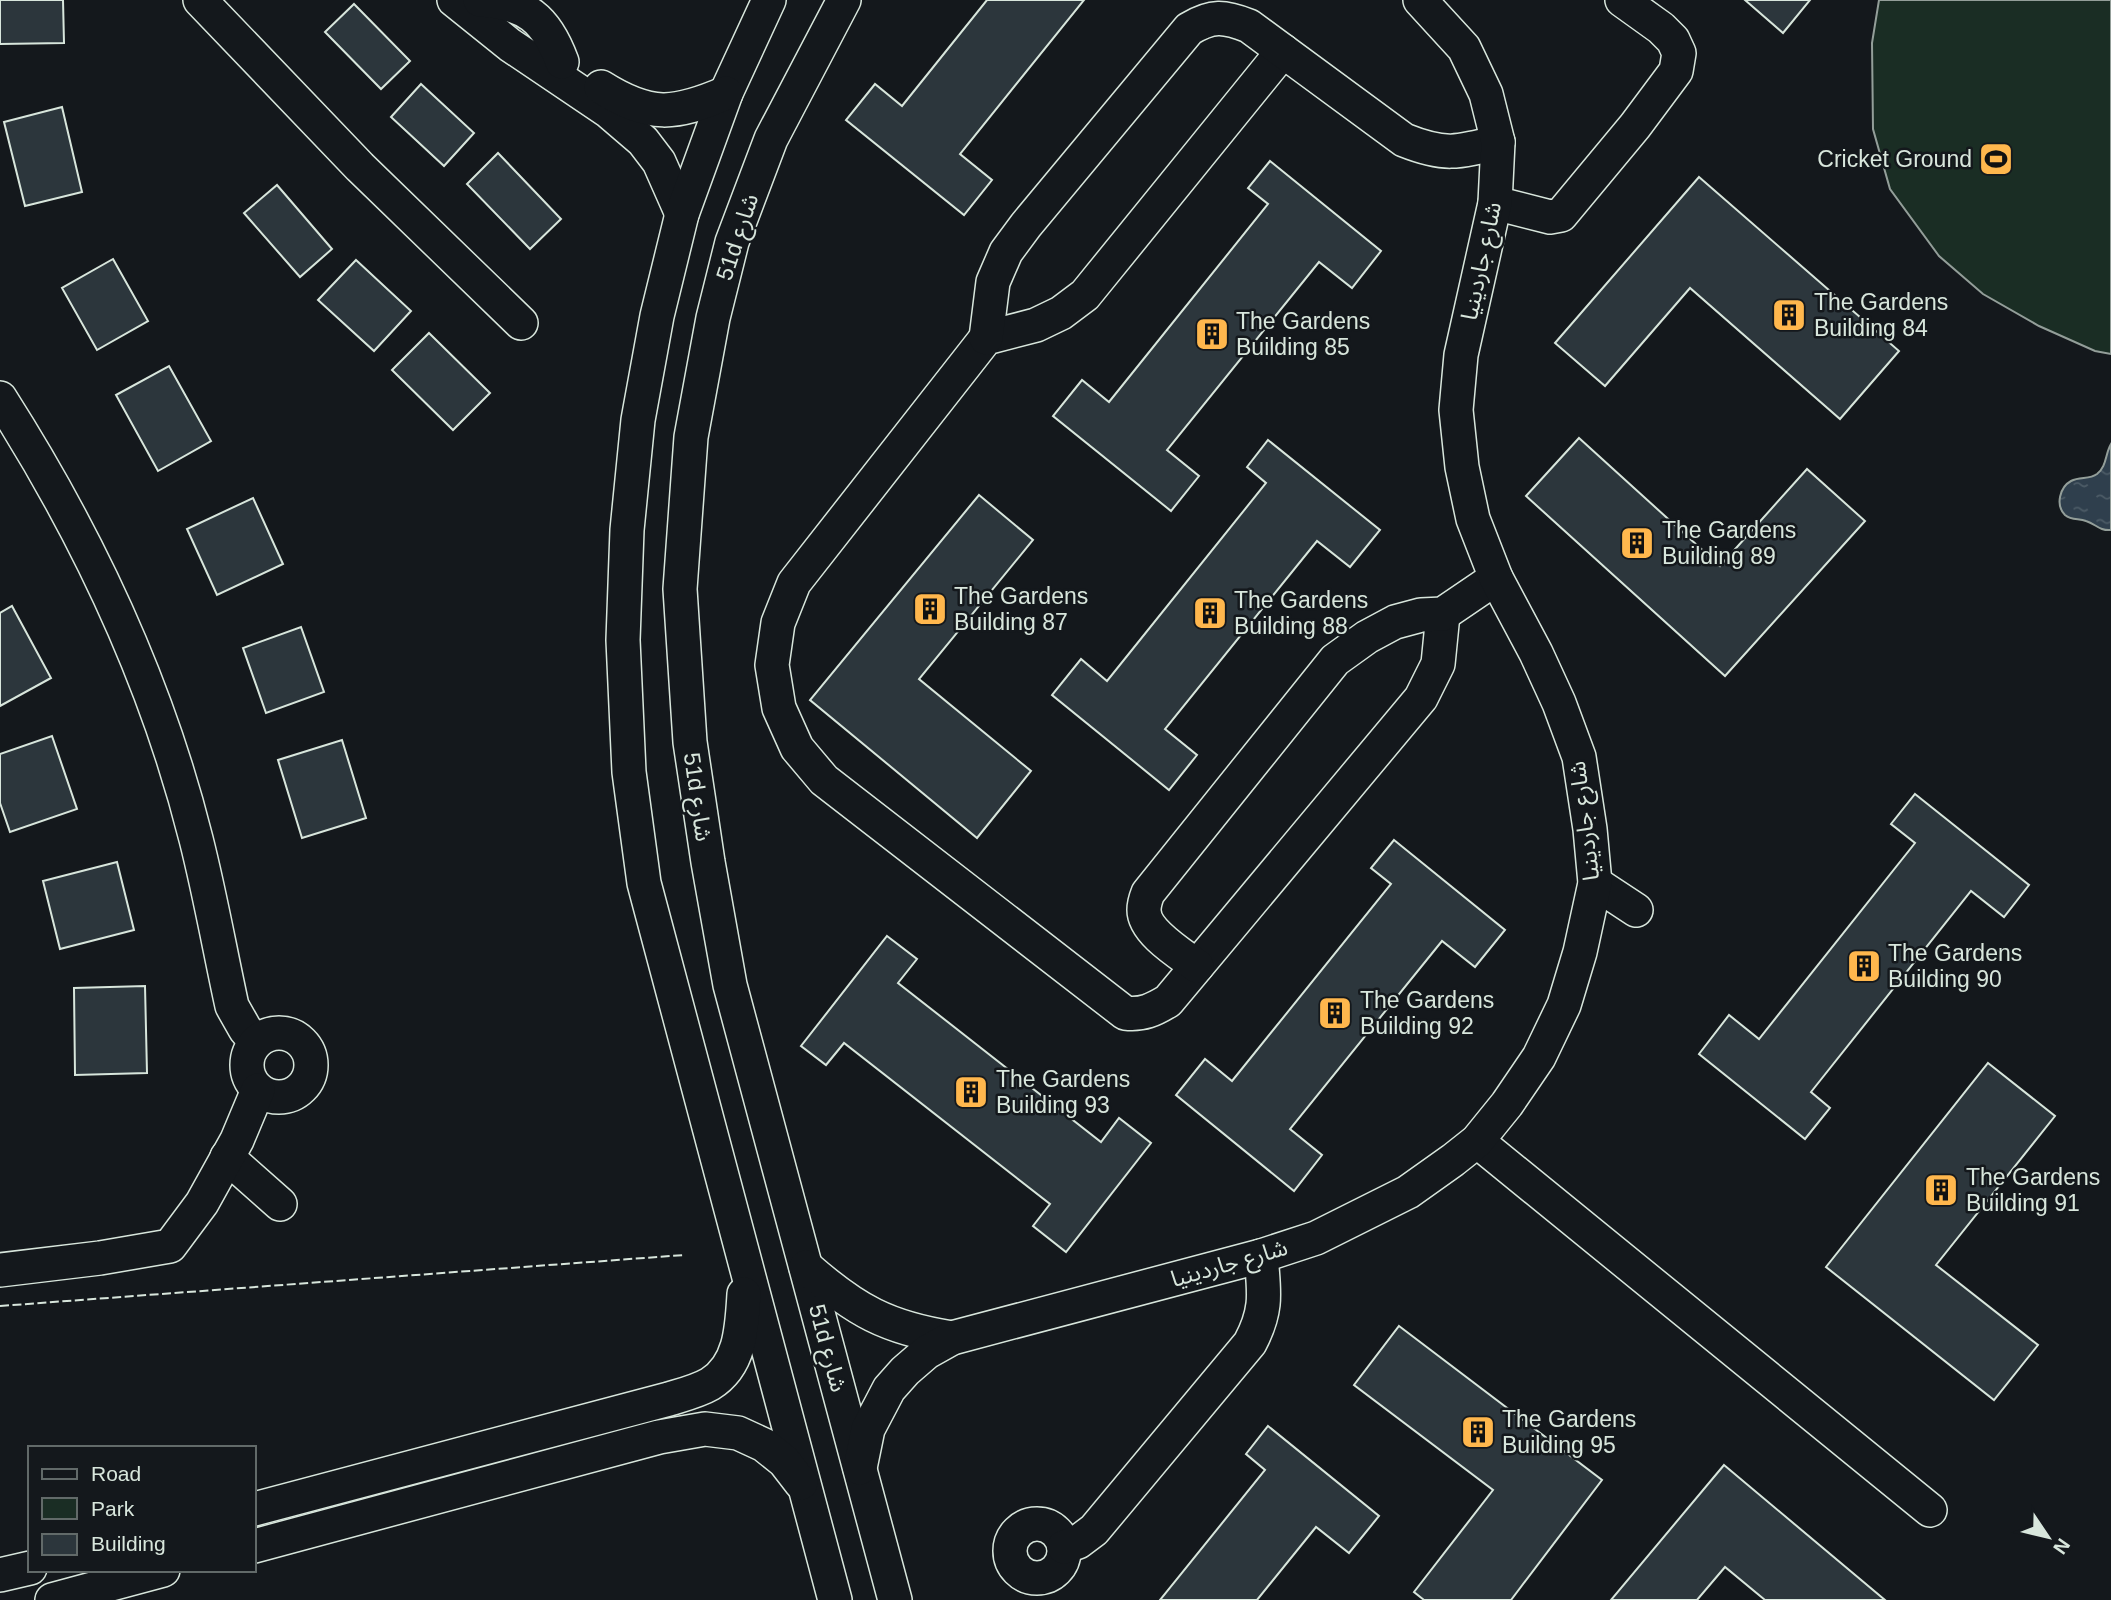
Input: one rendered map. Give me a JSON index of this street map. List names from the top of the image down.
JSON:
{
  "streets": {
    "street": ["51d شارع", "شارع جاردينيا"]
  },
  "crossings": [
    ["51d شارع", "شارع جاردينيا"]
  ],
  "places": {
    "sports": ["Cricket Ground"],
    "building": [
      "The Gardens Building 84",
      "The Gardens Building 85",
      "The Gardens Building 89",
      "The Gardens Building 87",
      "The Gardens Building 88",
      "The Gardens Building 90",
      "The Gardens Building 92",
      "The Gardens Building 93",
      "The Gardens Building 91",
      "The Gardens Building 95"
    ]
  },
  "legend": ["Road", "Park", "Building"],
  "north": "bottom right"
}
